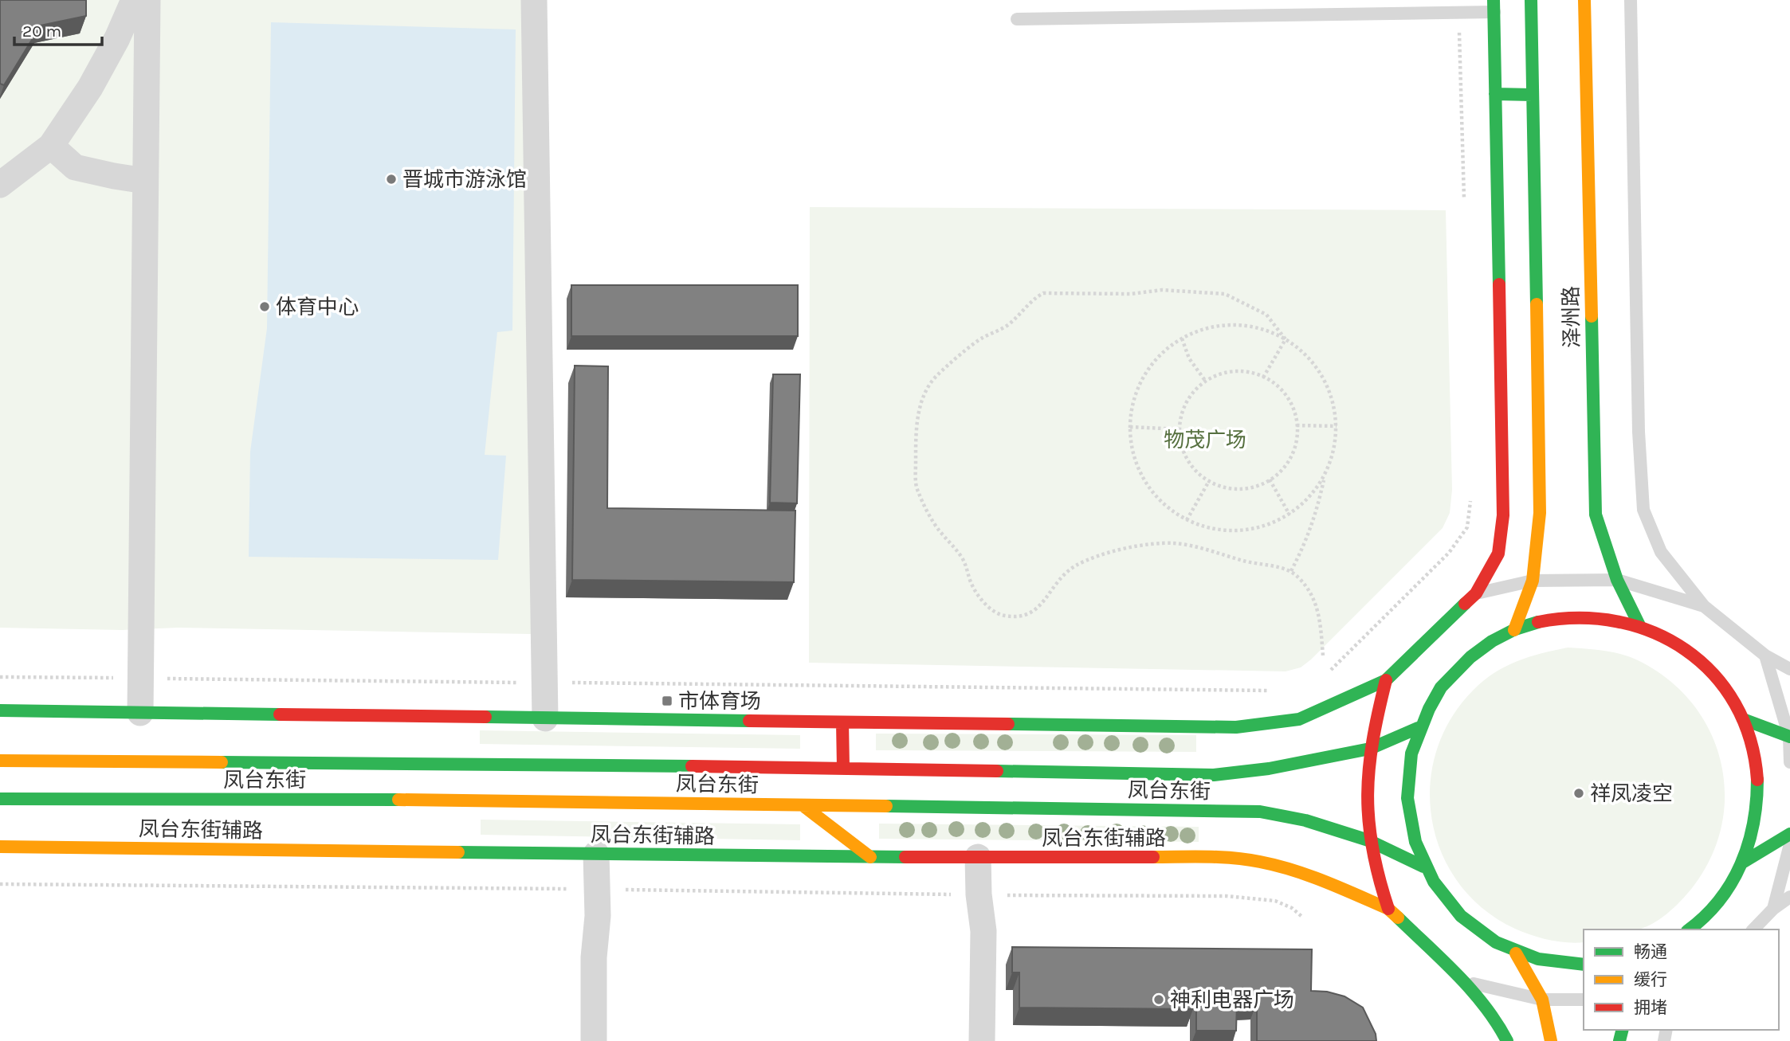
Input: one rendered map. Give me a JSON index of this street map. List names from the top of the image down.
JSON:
{
  "streets": {
    "main road": ["泽州路", "凤台东街", "凤台东街辅路"]
  },
  "parks": ["物茂广场"],
  "places": {
    "other": [
      "晋城市游泳馆",
      "体育中心",
      "祥凤凌空",
      "神利电器广场"
    ],
    "transit": ["市体育场"]
  },
  "legend": ["畅通", "缓行", "拥堵"],
  "scale_bar": "20 m"
}
